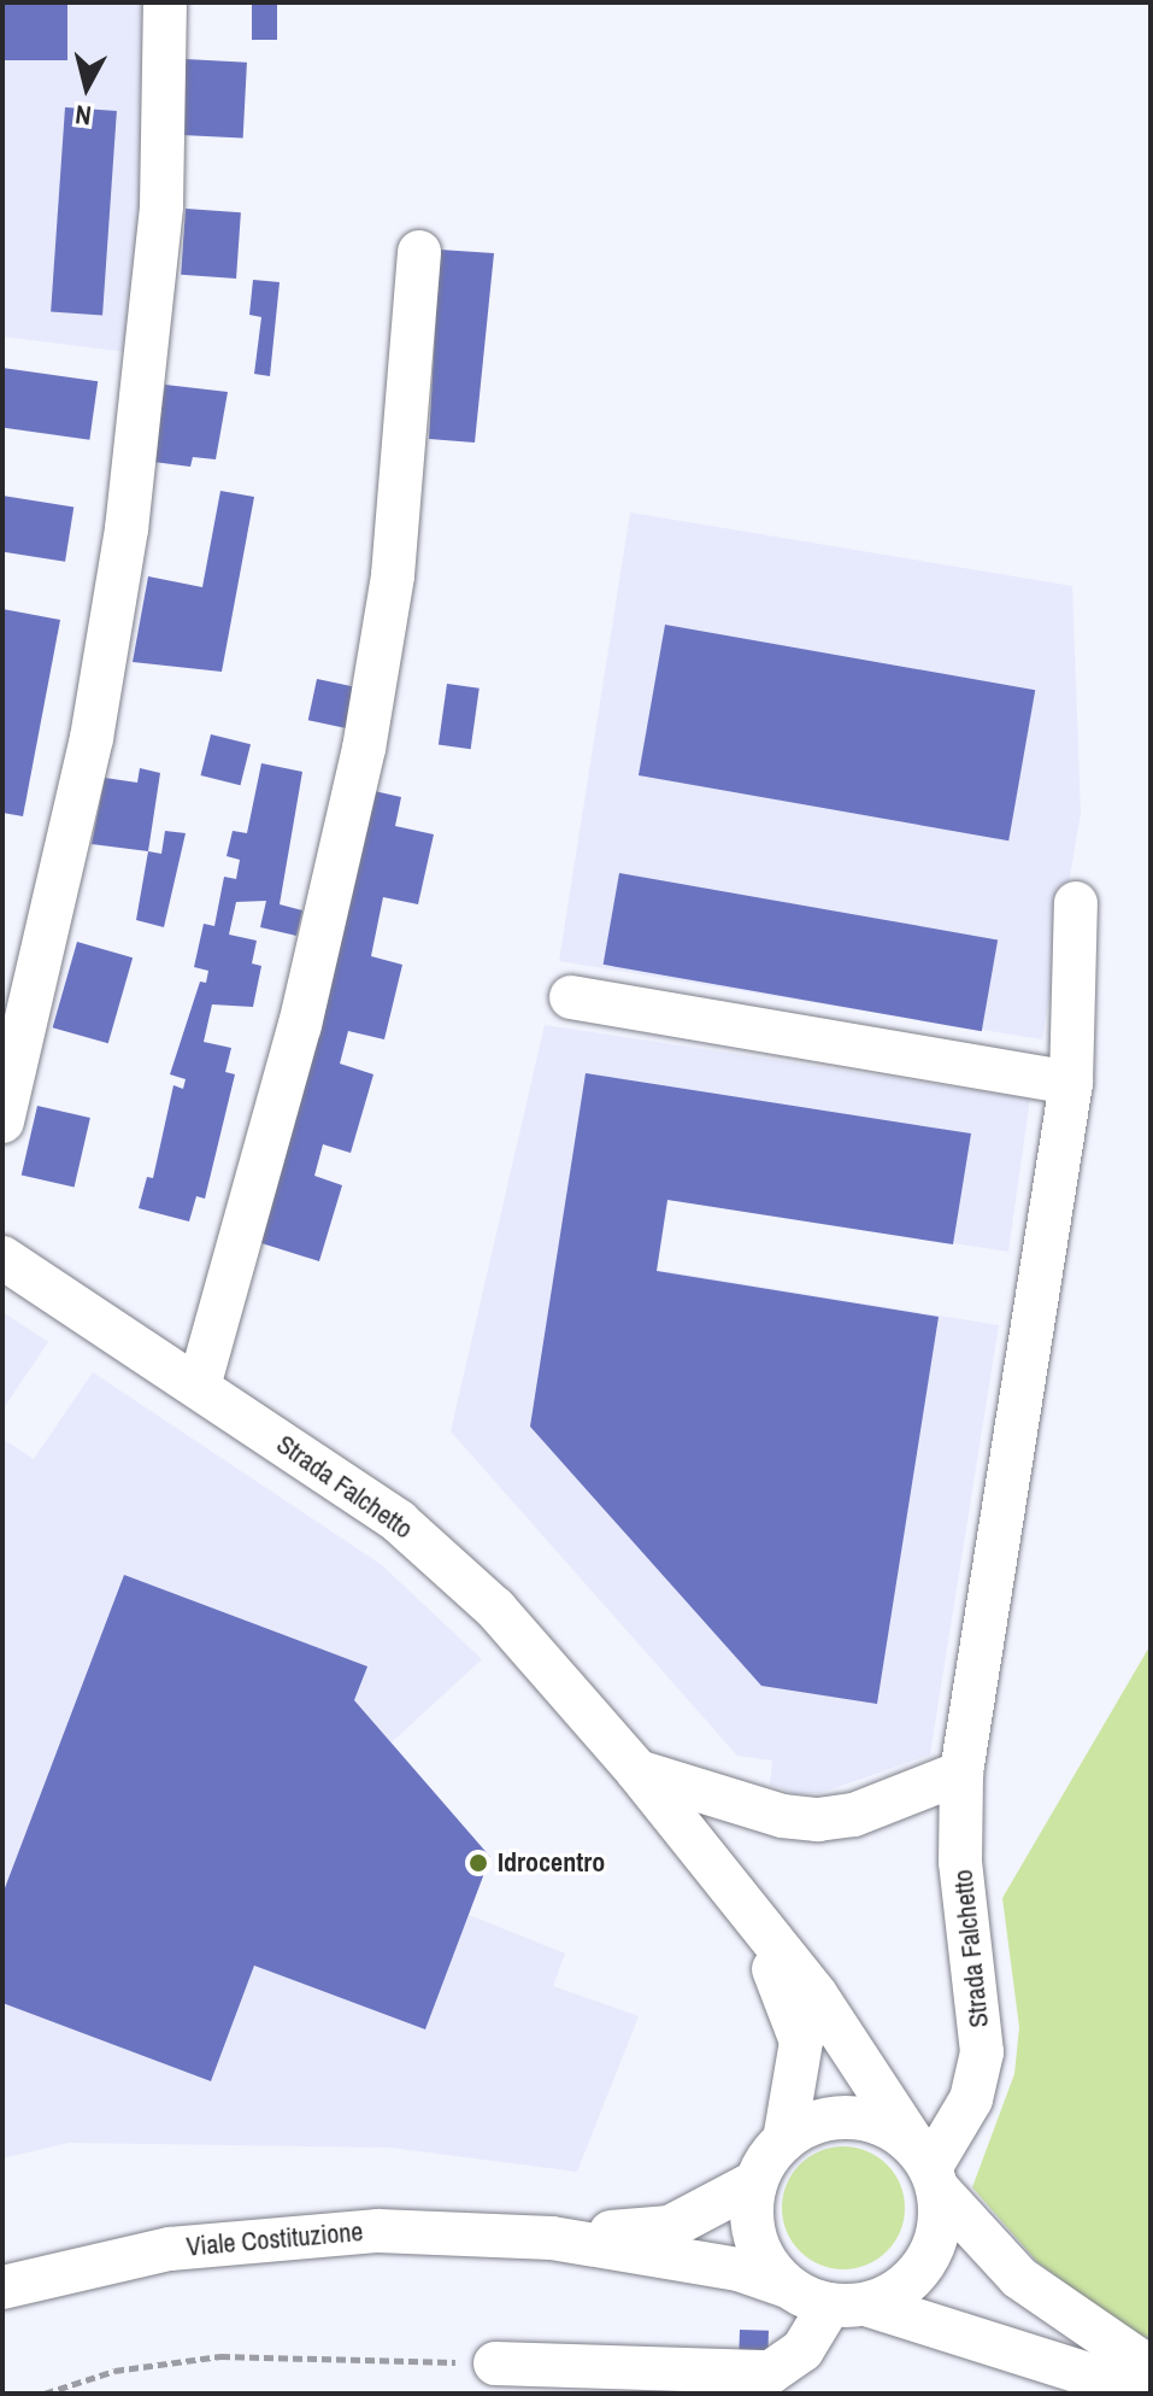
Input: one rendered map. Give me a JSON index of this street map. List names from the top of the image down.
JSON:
{
  "streets": {
    "street": ["Strada Falchetto", "Viale Costituzione"]
  },
  "crossings": [
    ["Strada Falchetto", "Viale Costituzione"]
  ],
  "places": ["Idrocentro"],
  "north": "bottom"
}
